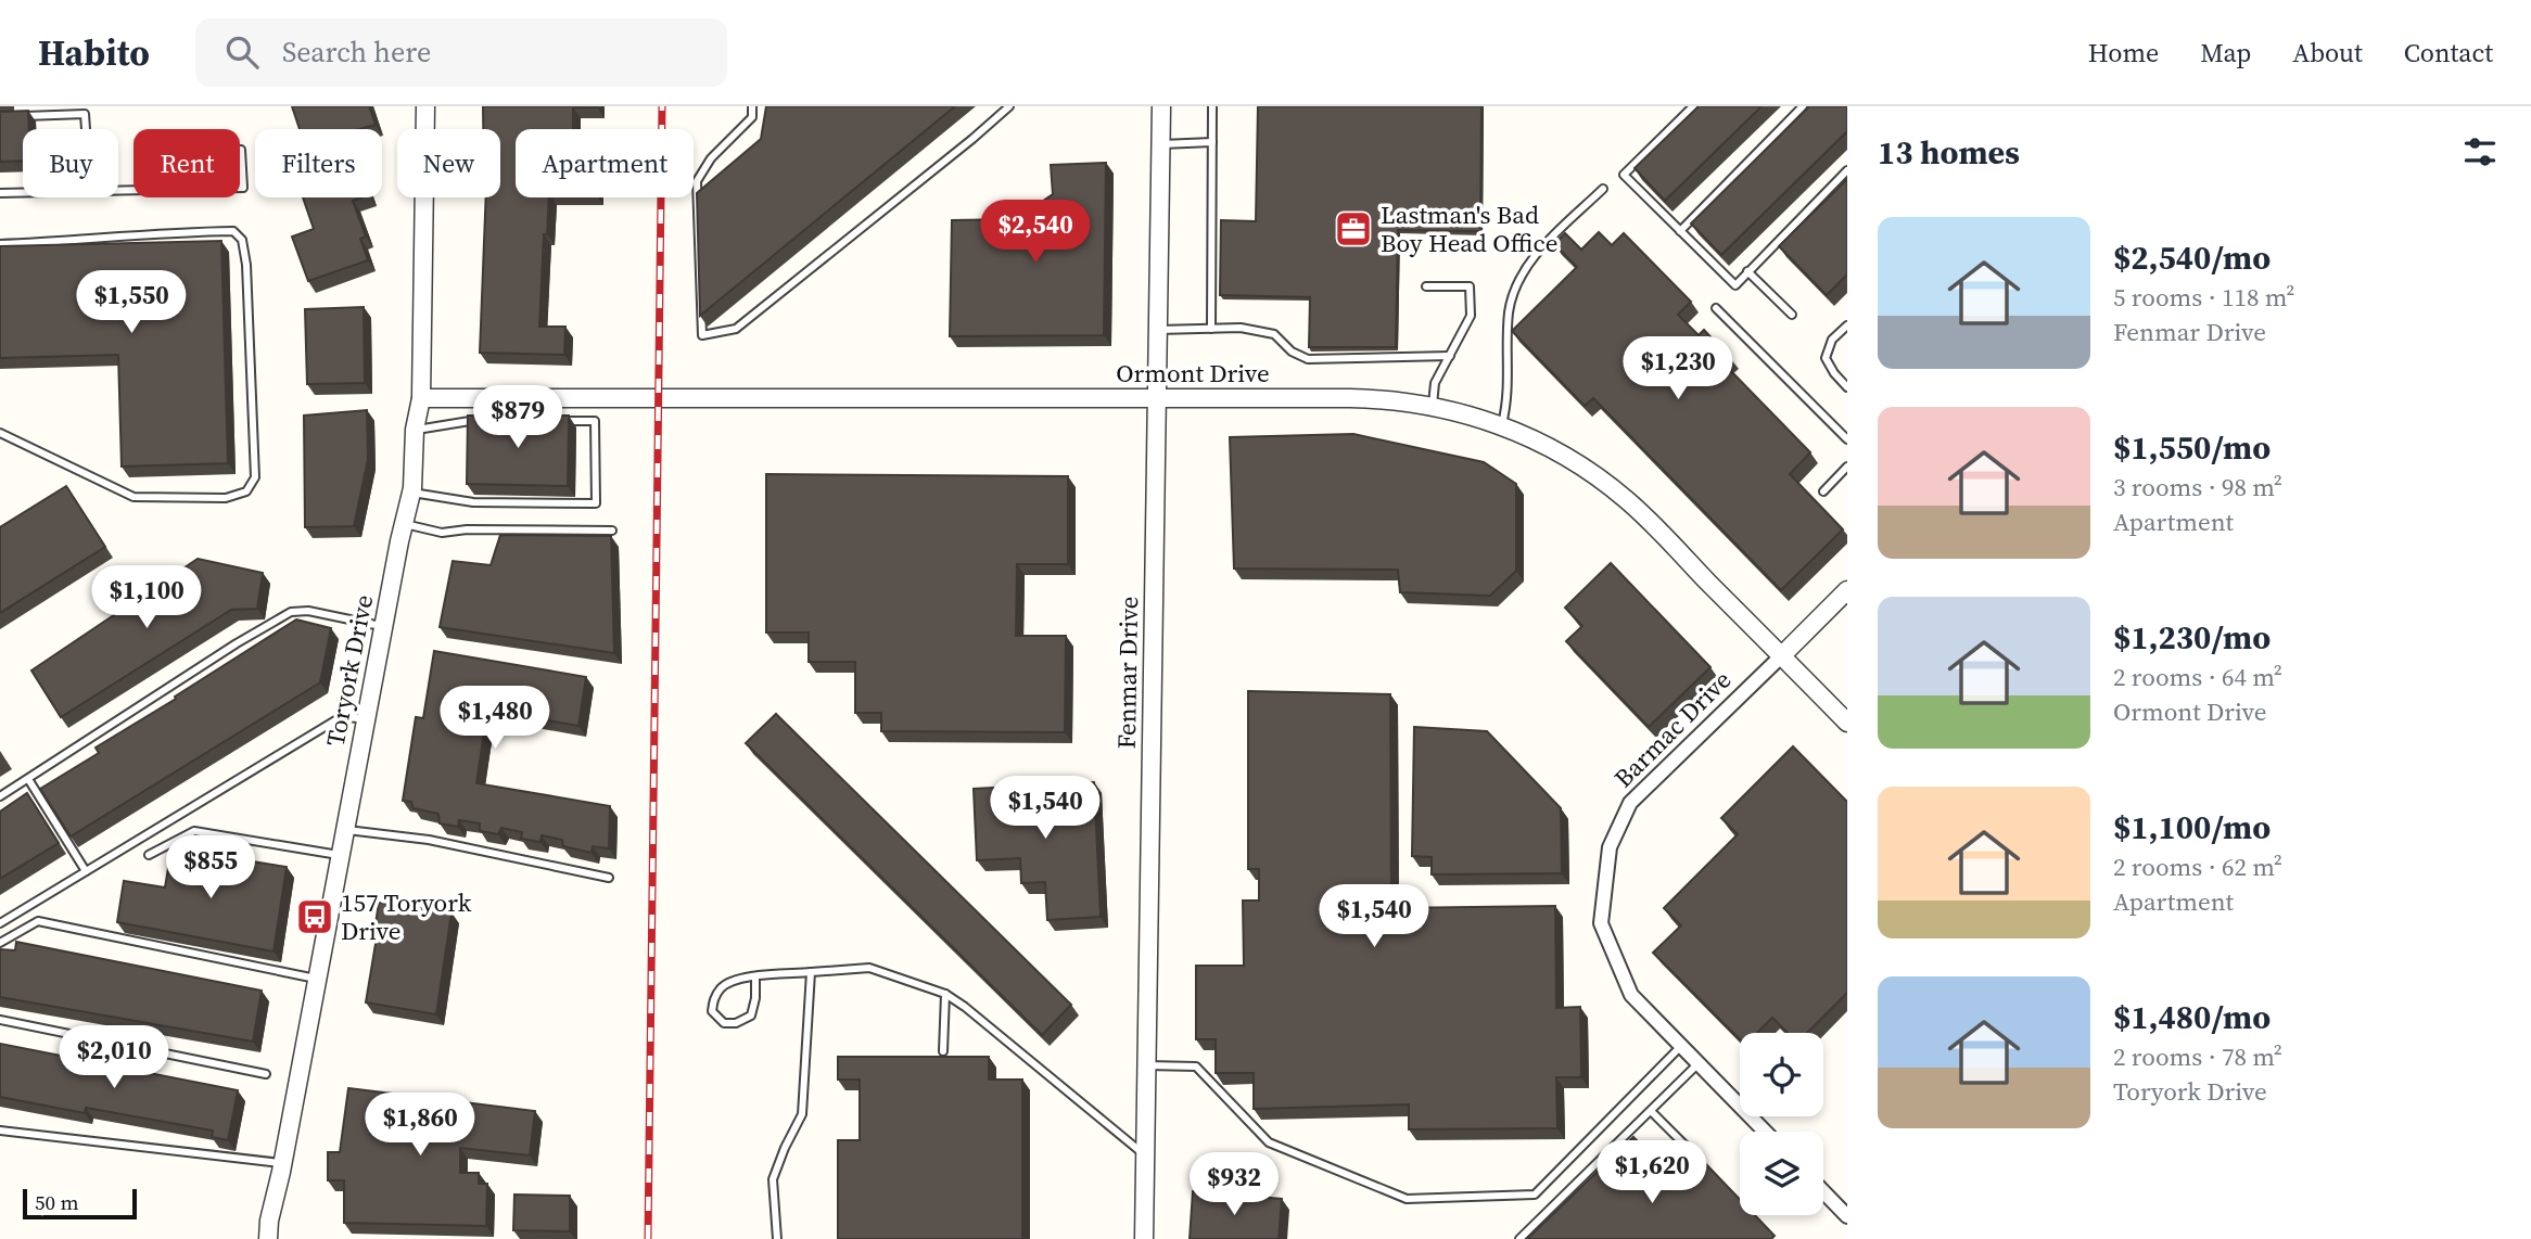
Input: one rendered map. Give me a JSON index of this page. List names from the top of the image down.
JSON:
{
  "streets": {
    "street": [
      "Ormont Drive",
      "Toryork Drive",
      "Fenmar Drive",
      "Barmac Drive"
    ]
  },
  "crossings": [
    ["Ormont Drive", "Toryork Drive"],
    ["Ormont Drive", "Fenmar Drive"],
    ["Ormont Drive", "Barmac Drive"]
  ],
  "places": {
    "office": ["Lastman's Bad Boy Head Office"],
    "bus stop": ["157 Toryork Drive"]
  },
  "scale_bar": "50 m",
  "page": {
    "header": "Habito",
    "search": "Search here",
    "nav": [
      "Home",
      "Map",
      "About",
      "Contact"
    ],
    "heading": "13 homes",
    "chip": [
      "Buy",
      "Rent",
      "Filters",
      "New",
      "Apartment"
    ],
    "list": [
      {
        "name": "$2,540/mo",
        "note": "5 rooms · 118 m² · Fenmar Drive"
      },
      {
        "name": "$1,550/mo",
        "note": "3 rooms · 98 m² · Apartment"
      },
      {
        "name": "$1,230/mo",
        "note": "2 rooms · 64 m² · Ormont Drive"
      },
      {
        "name": "$1,100/mo",
        "note": "2 rooms · 62 m² · Apartment"
      },
      {
        "name": "$1,480/mo",
        "note": "2 rooms · 78 m² · Toryork Drive"
      }
    ],
    "price": [
      "$2,540",
      "$1,550",
      "$1,230",
      "$879",
      "$1,100",
      "$1,480",
      "$1,540",
      "$855",
      "$1,540",
      "$2,010",
      "$1,860",
      "$1,620",
      "$932"
    ],
    "scale": "50 m"
  }
}
